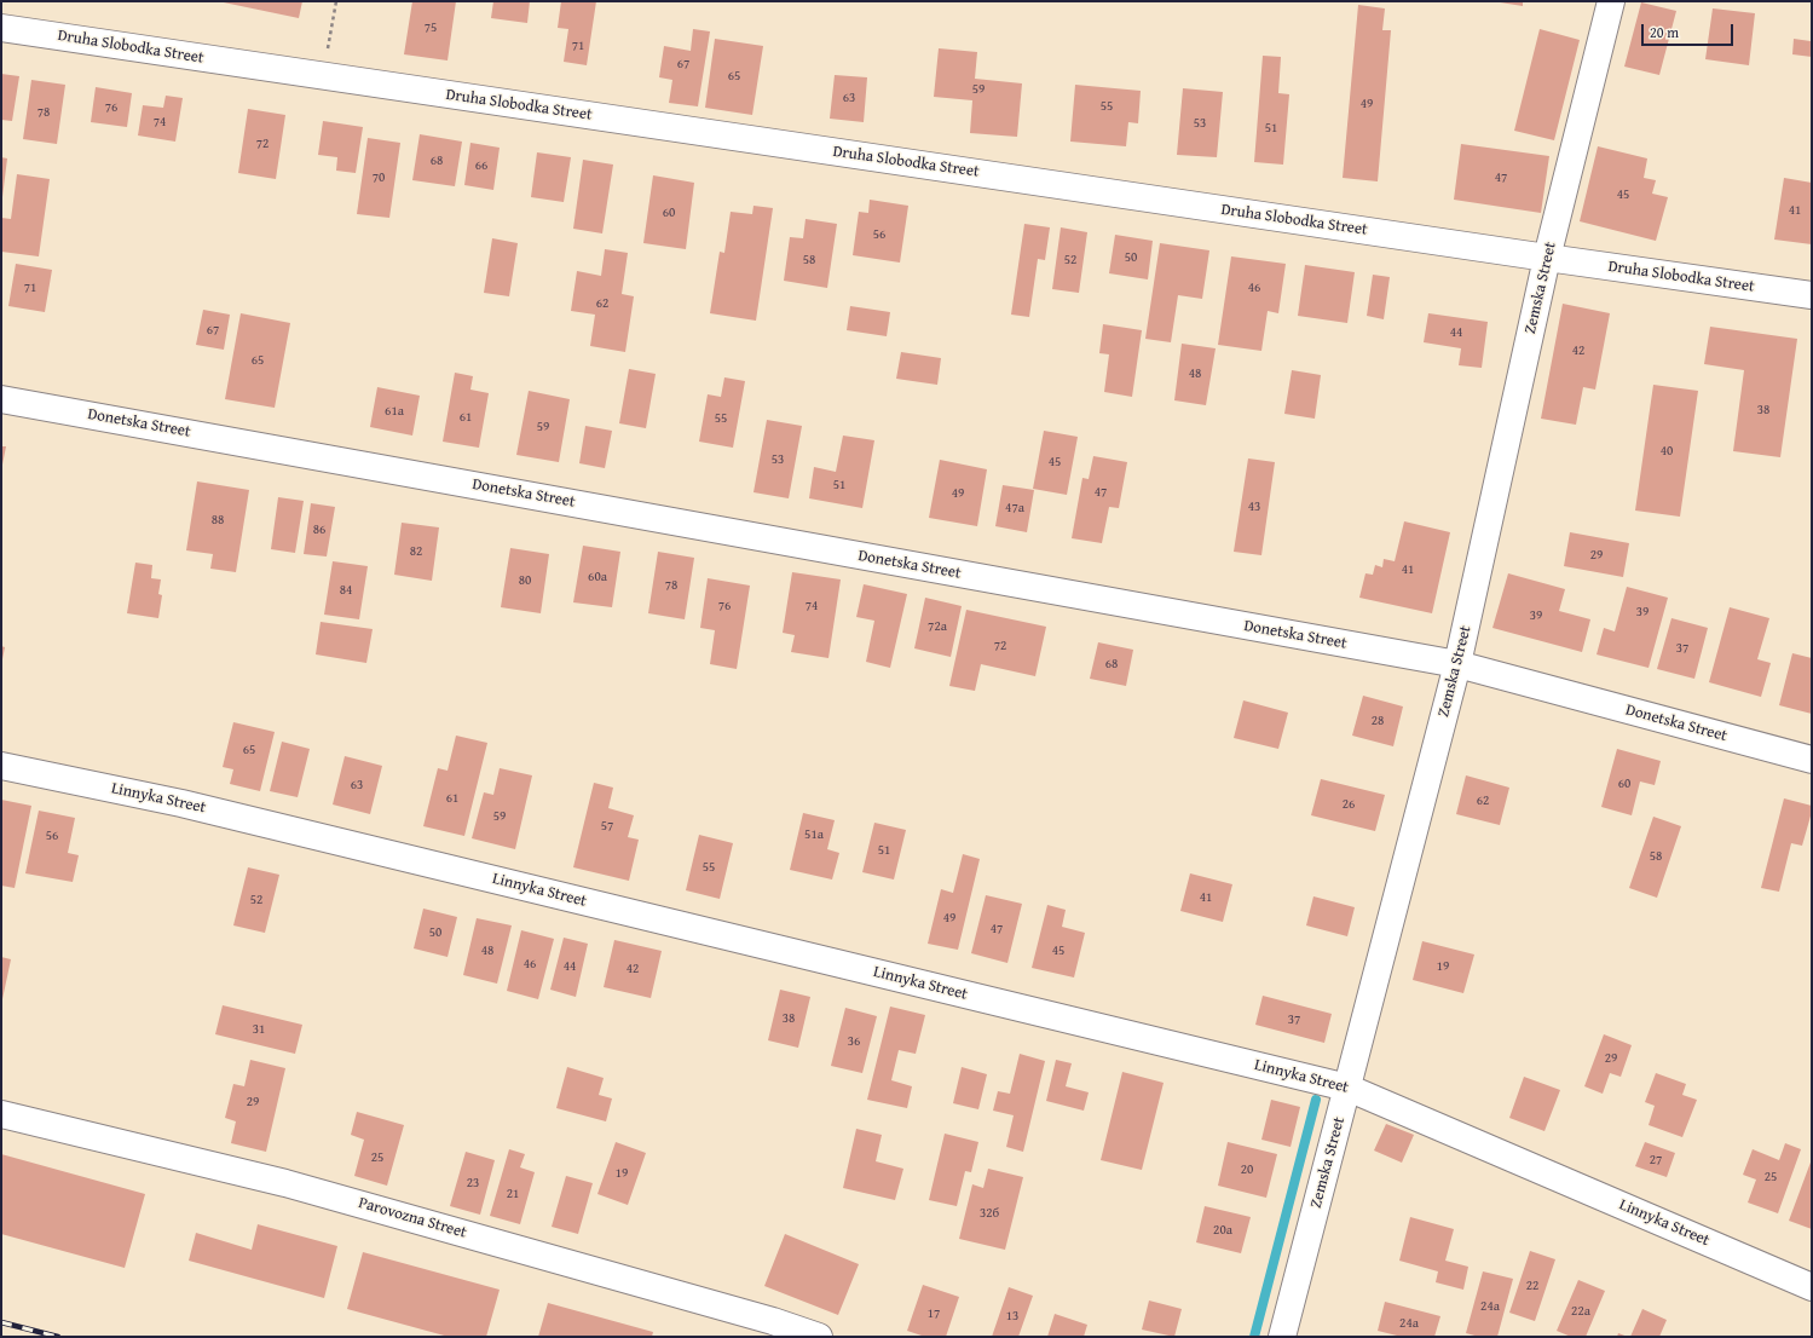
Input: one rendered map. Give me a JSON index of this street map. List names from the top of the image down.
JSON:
{
  "streets": {
    "street": [
      "Druha Slobodka Street",
      "Zemska Street",
      "Donetska Street",
      "Linnyka Street",
      "Parovozna Street"
    ]
  },
  "crossings": [
    ["Druha Slobodka Street", "Zemska Street"],
    ["Zemska Street", "Donetska Street"],
    ["Zemska Street", "Linnyka Street"]
  ],
  "house_numbers": [
    "75",
    "71",
    "67",
    "65",
    "59",
    "63",
    "49",
    "55",
    "76",
    "78",
    "74",
    "53",
    "51",
    "72",
    "68",
    "66",
    "70",
    "47",
    "45",
    "41",
    "60",
    "56",
    "50",
    "58",
    "52",
    "71",
    "46",
    "62",
    "67",
    "44",
    "42",
    "65",
    "48",
    "38",
    "61а",
    "61",
    "55",
    "59",
    "40",
    "53",
    "45",
    "51",
    "47",
    "49",
    "43",
    "47а",
    "88",
    "86",
    "82",
    "29",
    "41",
    "60а",
    "80",
    "78",
    "84",
    "76",
    "74",
    "39",
    "39",
    "72а",
    "72",
    "37",
    "68",
    "28",
    "65",
    "60",
    "63",
    "61",
    "62",
    "26",
    "59",
    "57",
    "51а",
    "56",
    "51",
    "58",
    "55",
    "41",
    "52",
    "49",
    "47",
    "50",
    "48",
    "45",
    "46",
    "44",
    "19",
    "42",
    "38",
    "37",
    "31",
    "36",
    "29",
    "29",
    "25",
    "27",
    "20",
    "19",
    "25",
    "23",
    "21",
    "32б",
    "20а",
    "22",
    "24а",
    "22а",
    "17",
    "13",
    "24а"
  ],
  "scale_bar": "20 m"
}
